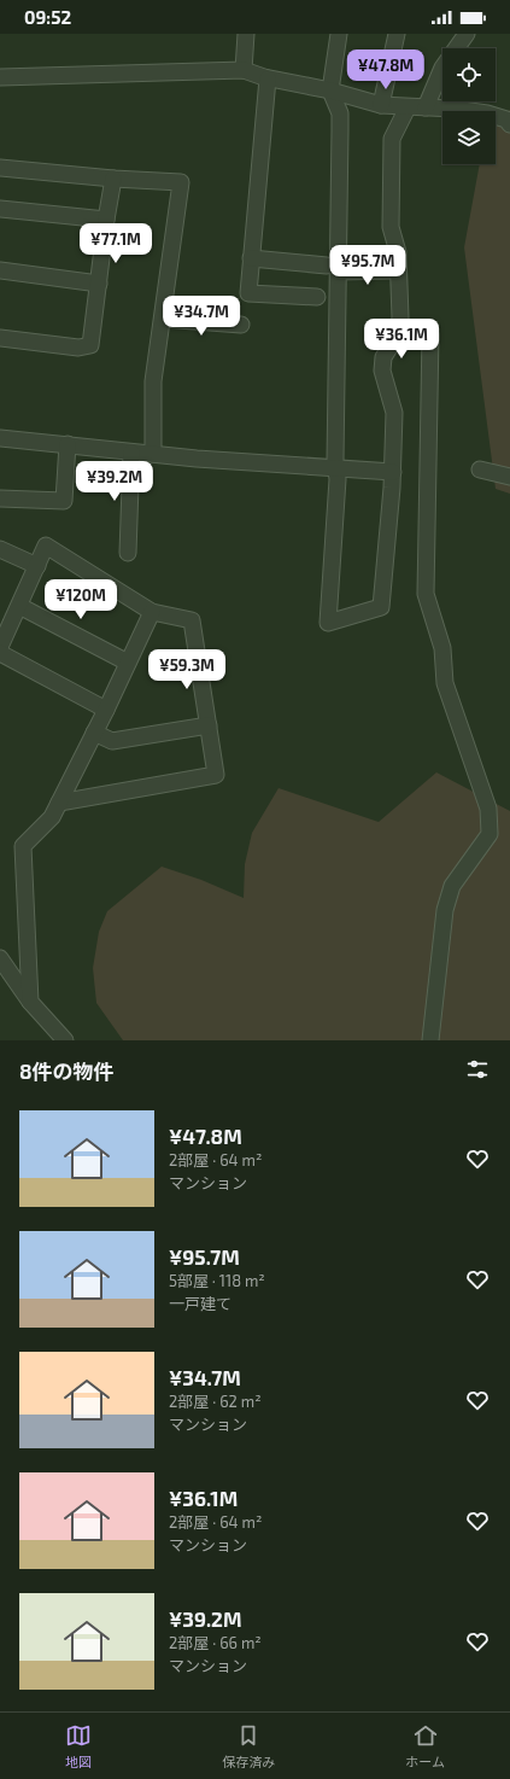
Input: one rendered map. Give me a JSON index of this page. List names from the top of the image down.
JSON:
{
  "page": {
    "status": "09:52",
    "price": [
      "¥47.8M",
      "¥77.1M",
      "¥95.7M",
      "¥34.7M",
      "¥36.1M",
      "¥39.2M",
      "¥120M",
      "¥59.3M"
    ],
    "heading": "8件の物件",
    "list": [
      {
        "name": "¥47.8M",
        "note": "2部屋 · 64 m² · マンション"
      },
      {
        "name": "¥95.7M",
        "note": "5部屋 · 118 m² · 一戸建て"
      },
      {
        "name": "¥34.7M",
        "note": "2部屋 · 62 m² · マンション"
      },
      {
        "name": "¥36.1M",
        "note": "2部屋 · 64 m² · マンション"
      },
      {
        "name": "¥39.2M",
        "note": "2部屋 · 66 m² · マンション"
      }
    ],
    "tabs": ["地図", "保存済み", "ホーム"]
  }
}
